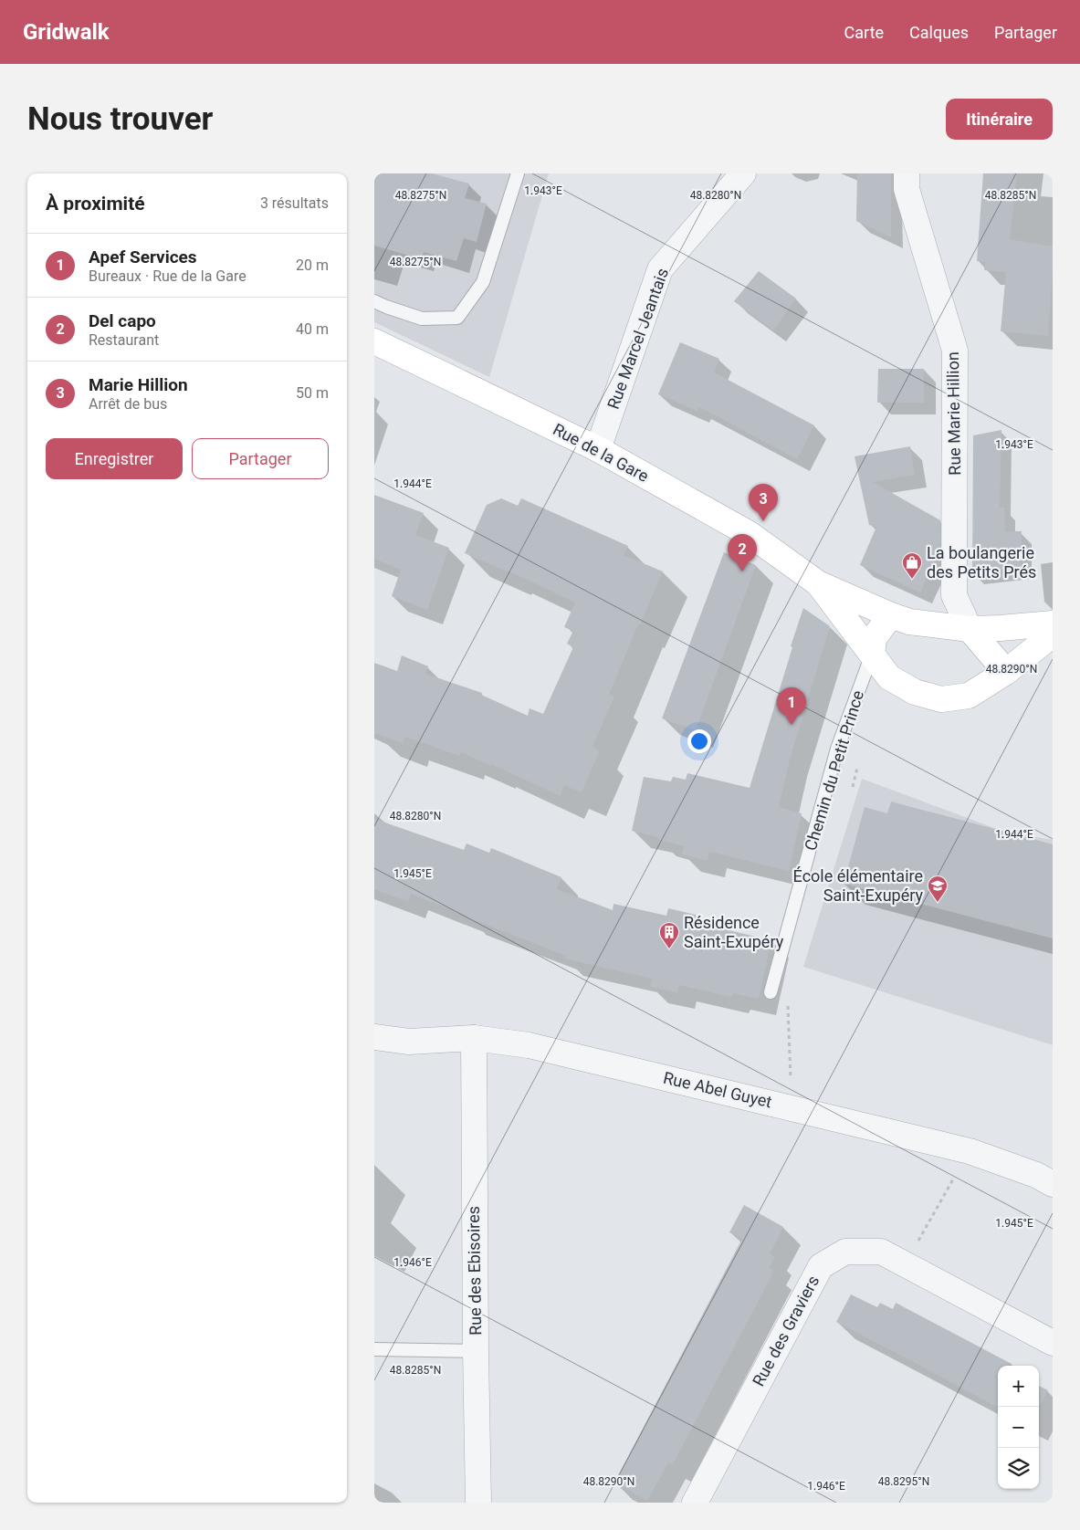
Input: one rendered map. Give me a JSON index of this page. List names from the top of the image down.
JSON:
{
  "streets": {
    "street": [
      "Rue Marcel Jeantais",
      "Rue Marie Hillion",
      "Rue de la Gare",
      "Rue Abel Guyet",
      "Rue des Ebisoires",
      "Rue des Graviers"
    ],
    "lane": ["Chemin du Petit Prince"]
  },
  "crossings": [
    ["Rue Marcel Jeantais", "Rue de la Gare"],
    ["Rue Marie Hillion", "Rue de la Gare"],
    ["Rue de la Gare", "Chemin du Petit Prince"],
    ["Rue Abel Guyet", "Rue des Ebisoires"]
  ],
  "places": {
    "shop": ["La boulangerie des Petits Prés"],
    "school or university": ["École élémentaire Saint-Exupéry"],
    "building": ["Résidence Saint-Exupéry"]
  },
  "page": {
    "header": "Gridwalk",
    "nav": ["Carte", "Calques", "Partager"],
    "buttons": [
      "Itinéraire",
      ["Enregistrer", "Partager"]
    ],
    "title": "Nous trouver",
    "heading": ["À proximité", "3 résultats"],
    "list": [
      {
        "mark": "1",
        "name": "Apef Services",
        "note": "Bureaux · Rue de la Gare",
        "value": "20 m"
      },
      {
        "mark": "2",
        "name": "Del capo",
        "note": "Restaurant",
        "value": "40 m"
      },
      {
        "mark": "3",
        "name": "Marie Hillion",
        "note": "Arrêt de bus",
        "value": "50 m"
      }
    ],
    "pins": ["3", "2", "1"],
    "map_buttons": ["+", "−"]
  },
  "coordinates": [
    "1.943°E",
    "48.8275°N",
    "48.8280°N",
    "48.8285°N",
    "1.944°E",
    "48.8290°N",
    "1.945°E",
    "1.946°E",
    "48.8295°N"
  ]
}
